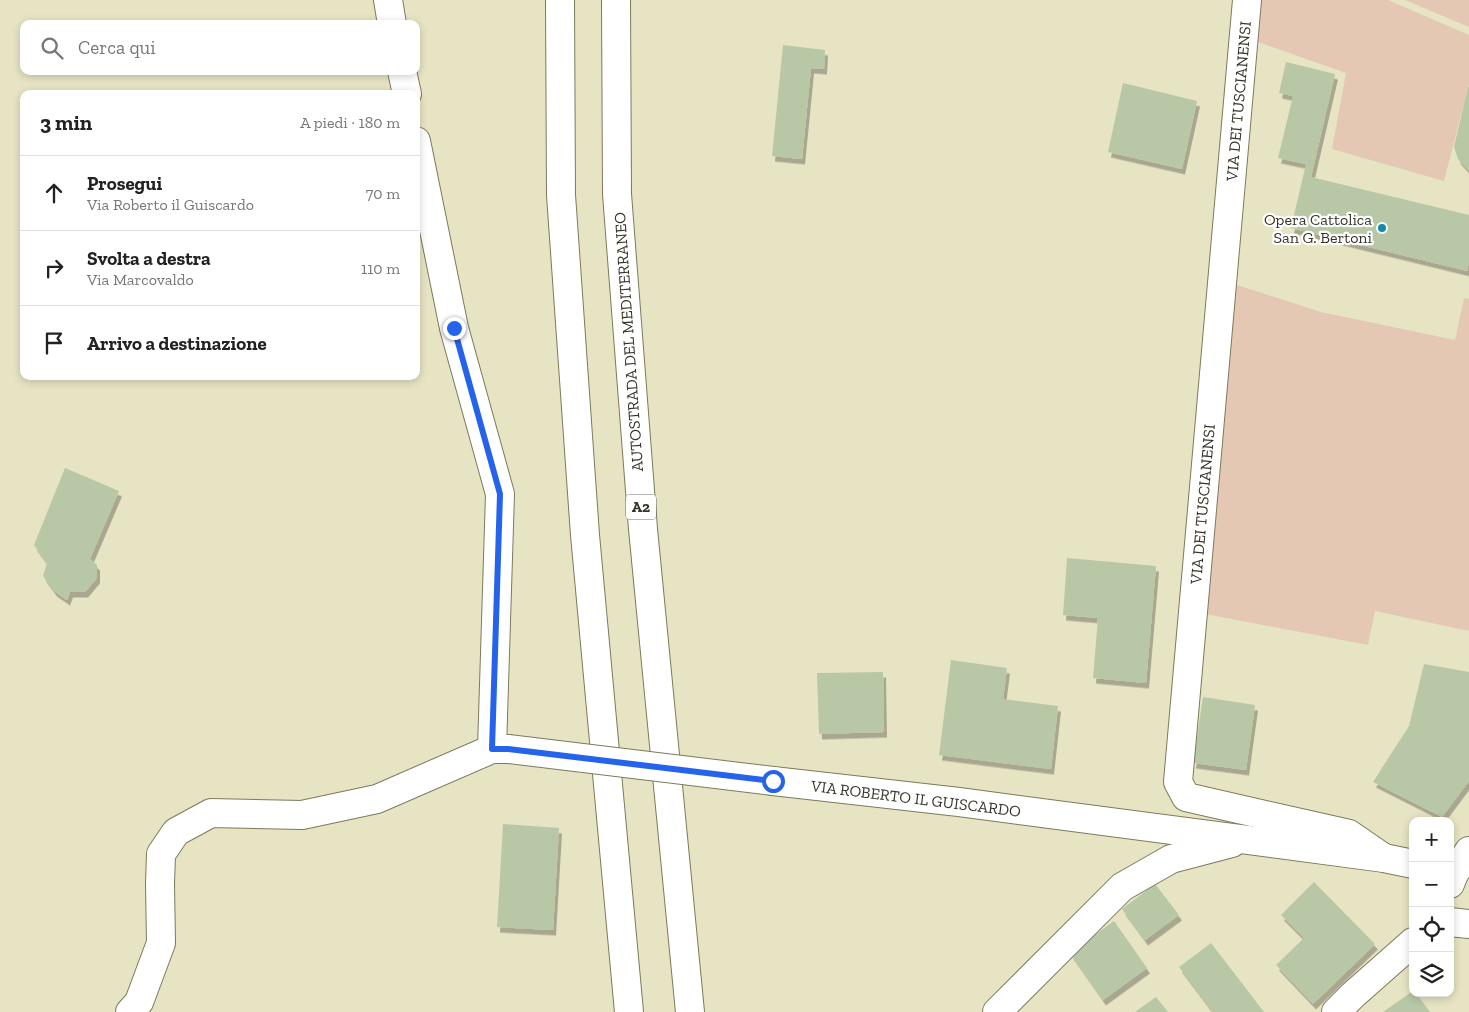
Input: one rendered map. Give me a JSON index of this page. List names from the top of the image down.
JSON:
{
  "streets": {
    "main road": [
      "VIA DEI TUSCIANENSI",
      "AUTOSTRADA DEL MEDITERRANEO",
      "A2",
      "VIA ROBERTO IL GUISCARDO"
    ]
  },
  "crossings": [
    ["VIA DEI TUSCIANENSI", "VIA ROBERTO IL GUISCARDO"]
  ],
  "places": ["Opera Cattolica San G. Bertoni"],
  "page": {
    "search": "Cerca qui",
    "heading": ["3 min", "A piedi · 180 m"],
    "list": [
      ["Prosegui", "Via Roberto il Guiscardo", "70 m"],
      ["Svolta a destra", "Via Marcovaldo", "110 m"],
      "Arrivo a destinazione"
    ],
    "map_buttons": ["+", "−"]
  }
}
